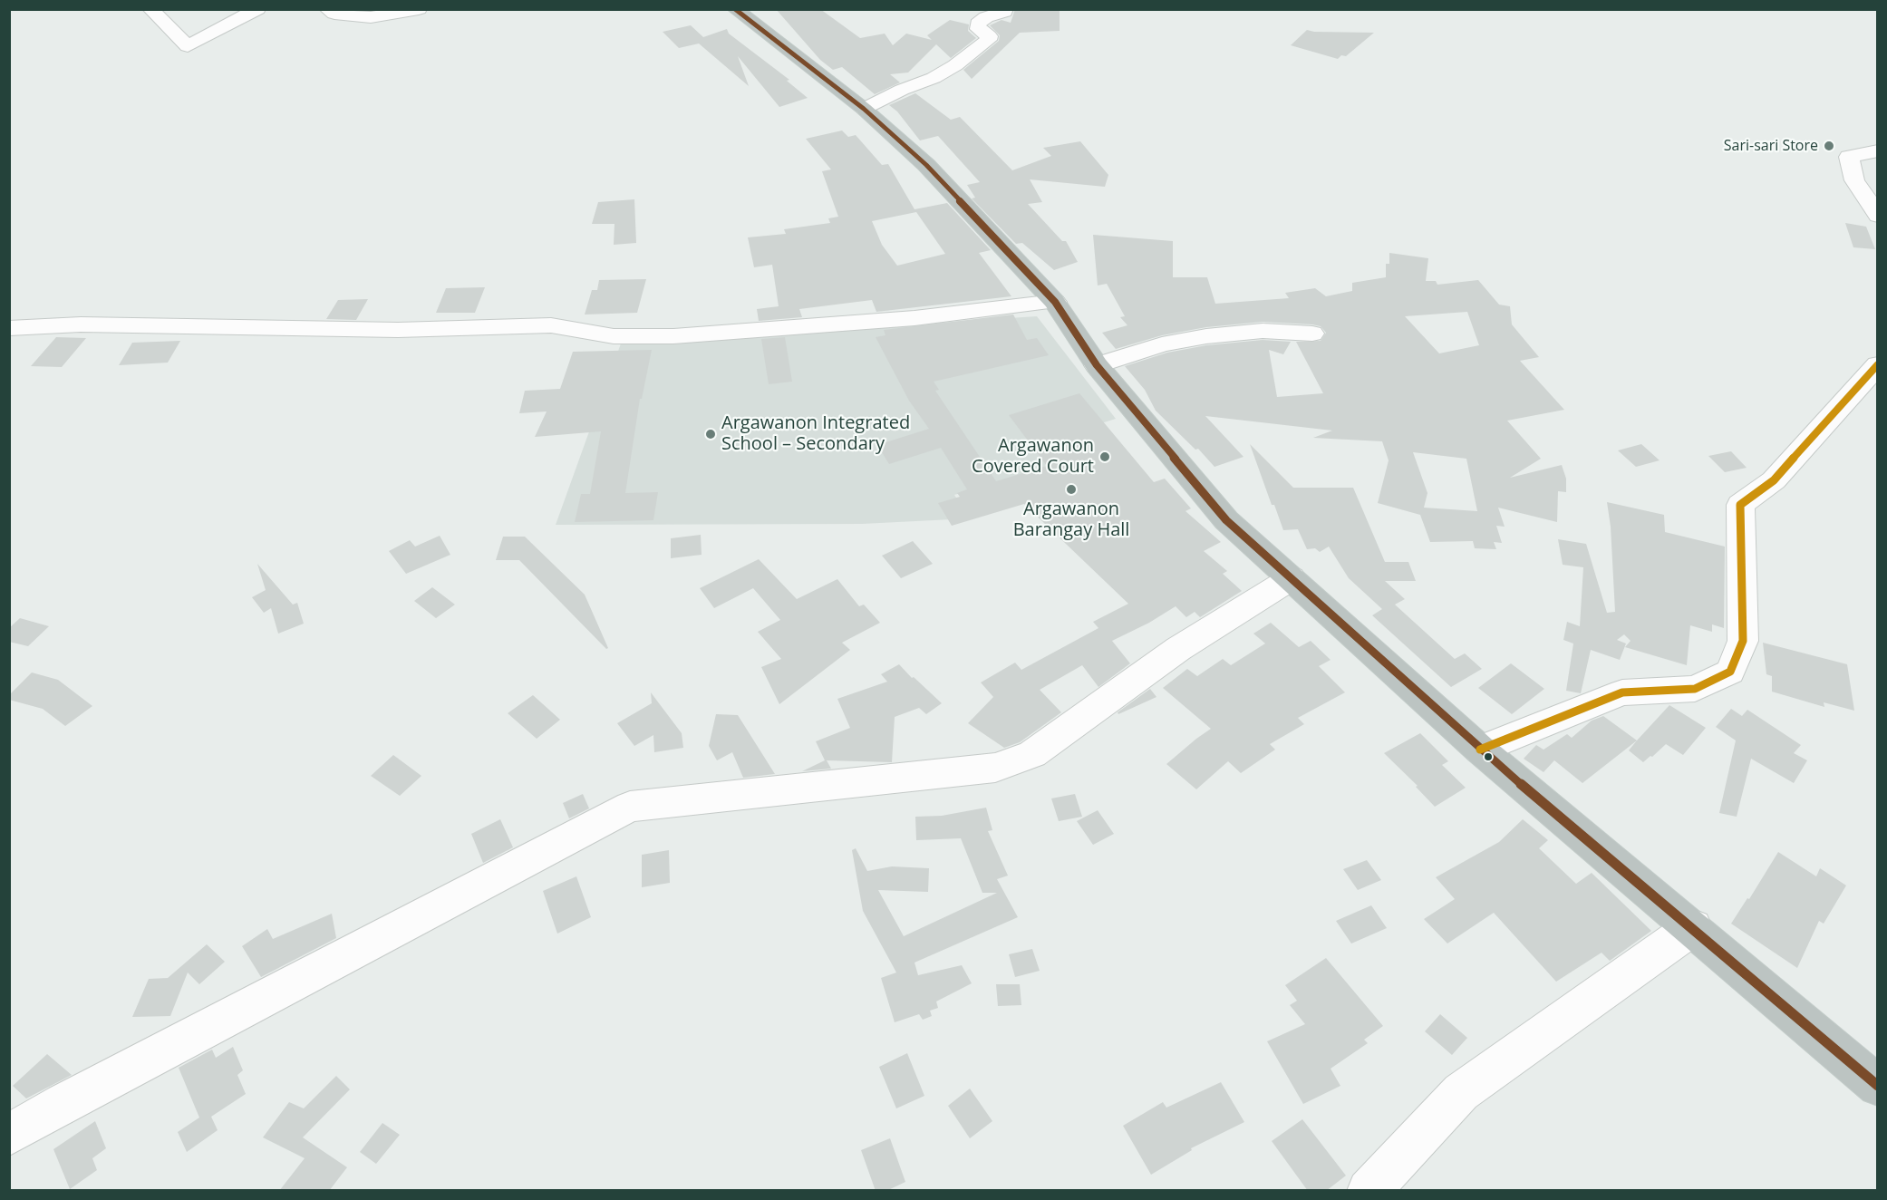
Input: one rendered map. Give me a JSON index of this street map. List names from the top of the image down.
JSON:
{
  "places": [
    "Sari-sari Store",
    "Argawanon Integrated School – Secondary",
    "Argawanon Covered Court",
    "Argawanon Barangay Hall"
  ]
}
